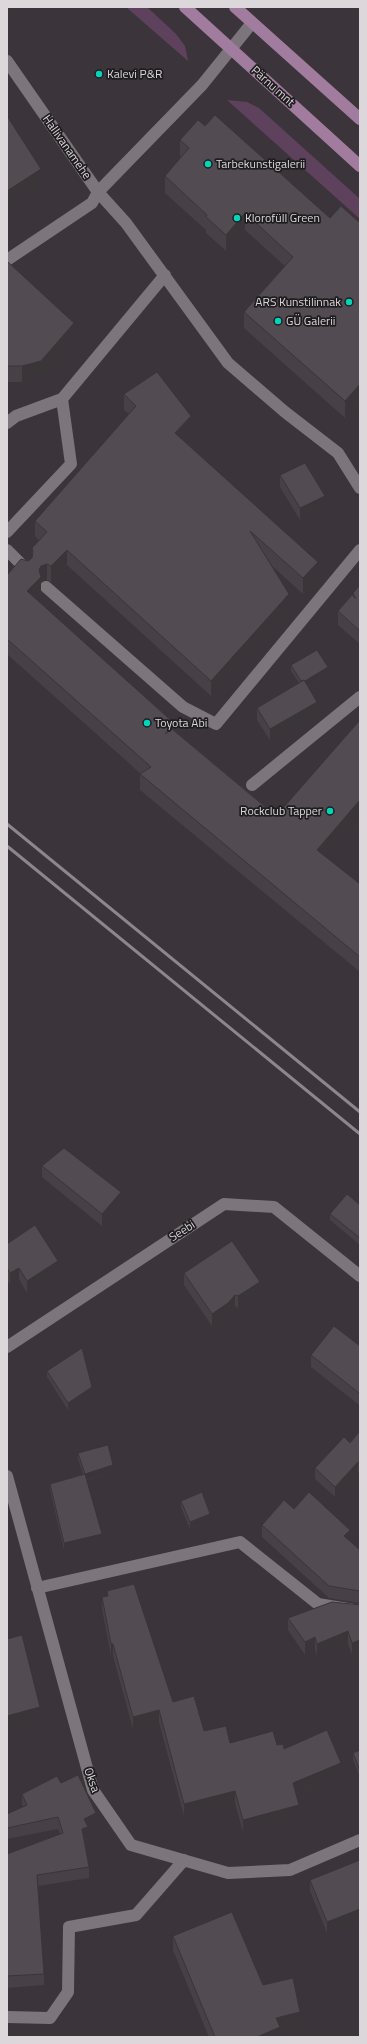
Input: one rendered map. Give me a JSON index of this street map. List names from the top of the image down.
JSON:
{
  "streets": {
    "main road": ["Pärnu mnt"],
    "street": ["Hallivanamehe", "Seebi", "Oksa"]
  },
  "places": [
    "Kalevi P&R",
    "Tarbekunstigalerii",
    "Klorofüll Green",
    "ARS Kunstilinnak",
    "GÜ Galerii",
    "Toyota Abi",
    "Rockclub Tapper"
  ]
}
